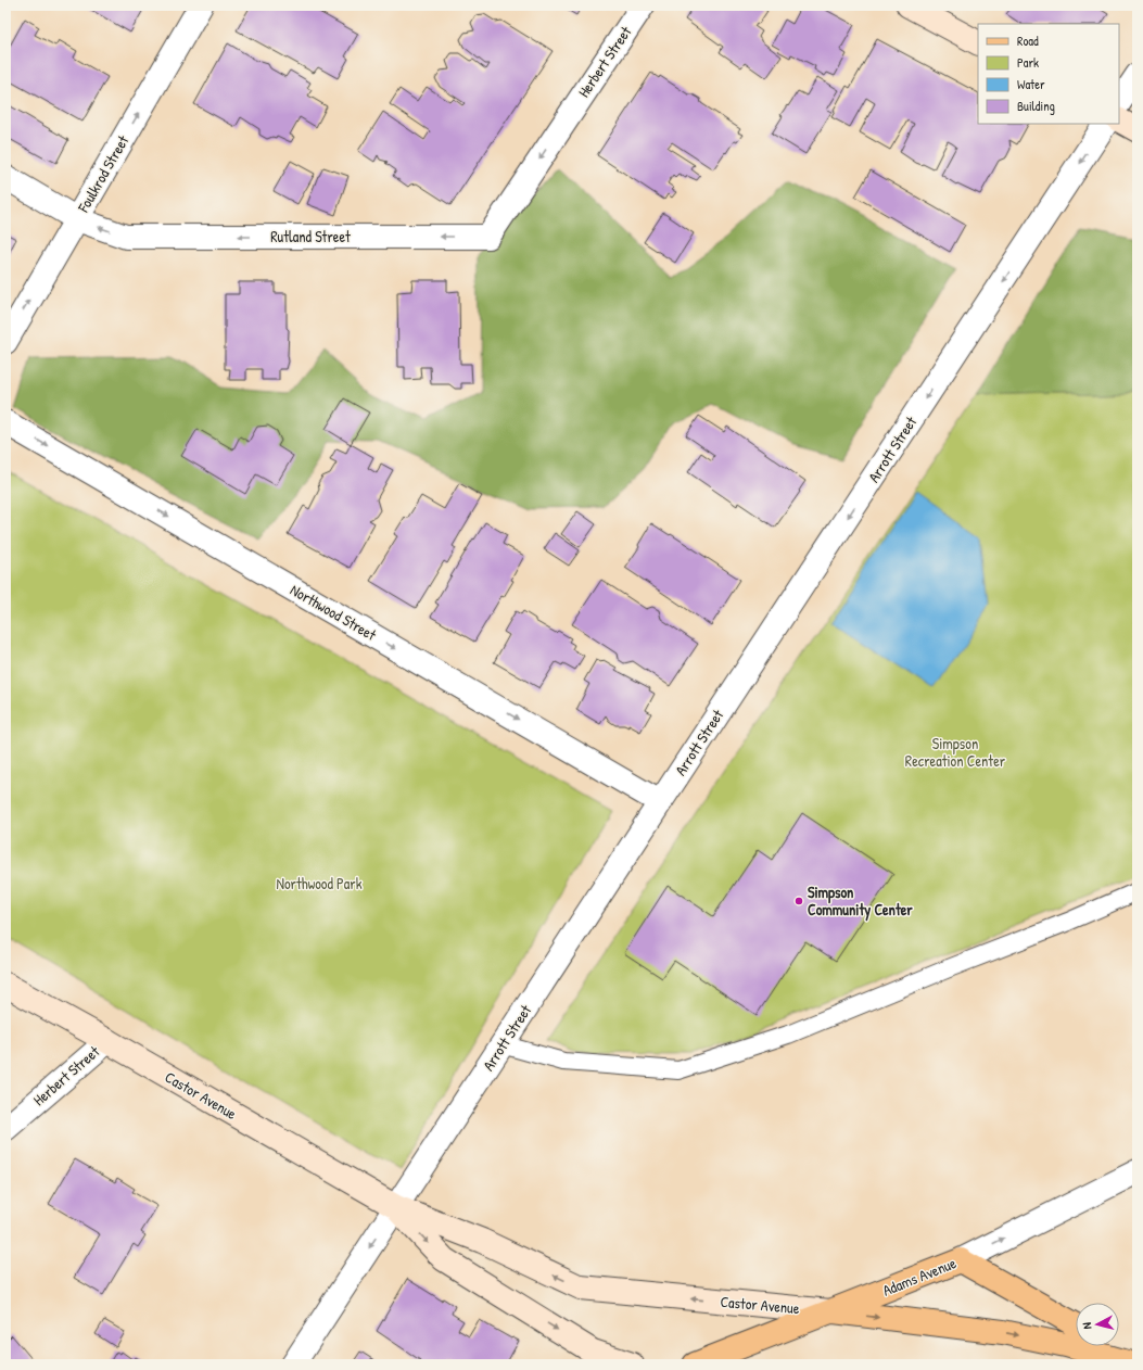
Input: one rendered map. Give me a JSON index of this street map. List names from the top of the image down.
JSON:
{
  "streets": {
    "main road": ["Castor Avenue", "Adams Avenue"],
    "street": [
      "Herbert Street",
      "Foulkrod Street",
      "Rutland Street",
      "Arrott Street",
      "Northwood Street"
    ]
  },
  "crossings": [
    ["Herbert Street", "Rutland Street"],
    ["Herbert Street", "Castor Avenue"],
    ["Foulkrod Street", "Rutland Street"],
    ["Arrott Street", "Northwood Street"],
    ["Arrott Street", "Castor Avenue"],
    ["Castor Avenue", "Adams Avenue"]
  ],
  "one_way": [
    "Foulkrod Street",
    "Rutland Street",
    "Arrott Street",
    "Northwood Street",
    "Adams Avenue"
  ],
  "parks": ["Simpson Recreation Center", "Northwood Park"],
  "places": ["Simpson Community Center"],
  "legend": [
    "Road",
    "Park",
    "Water",
    "Building"
  ],
  "north": "left"
}
